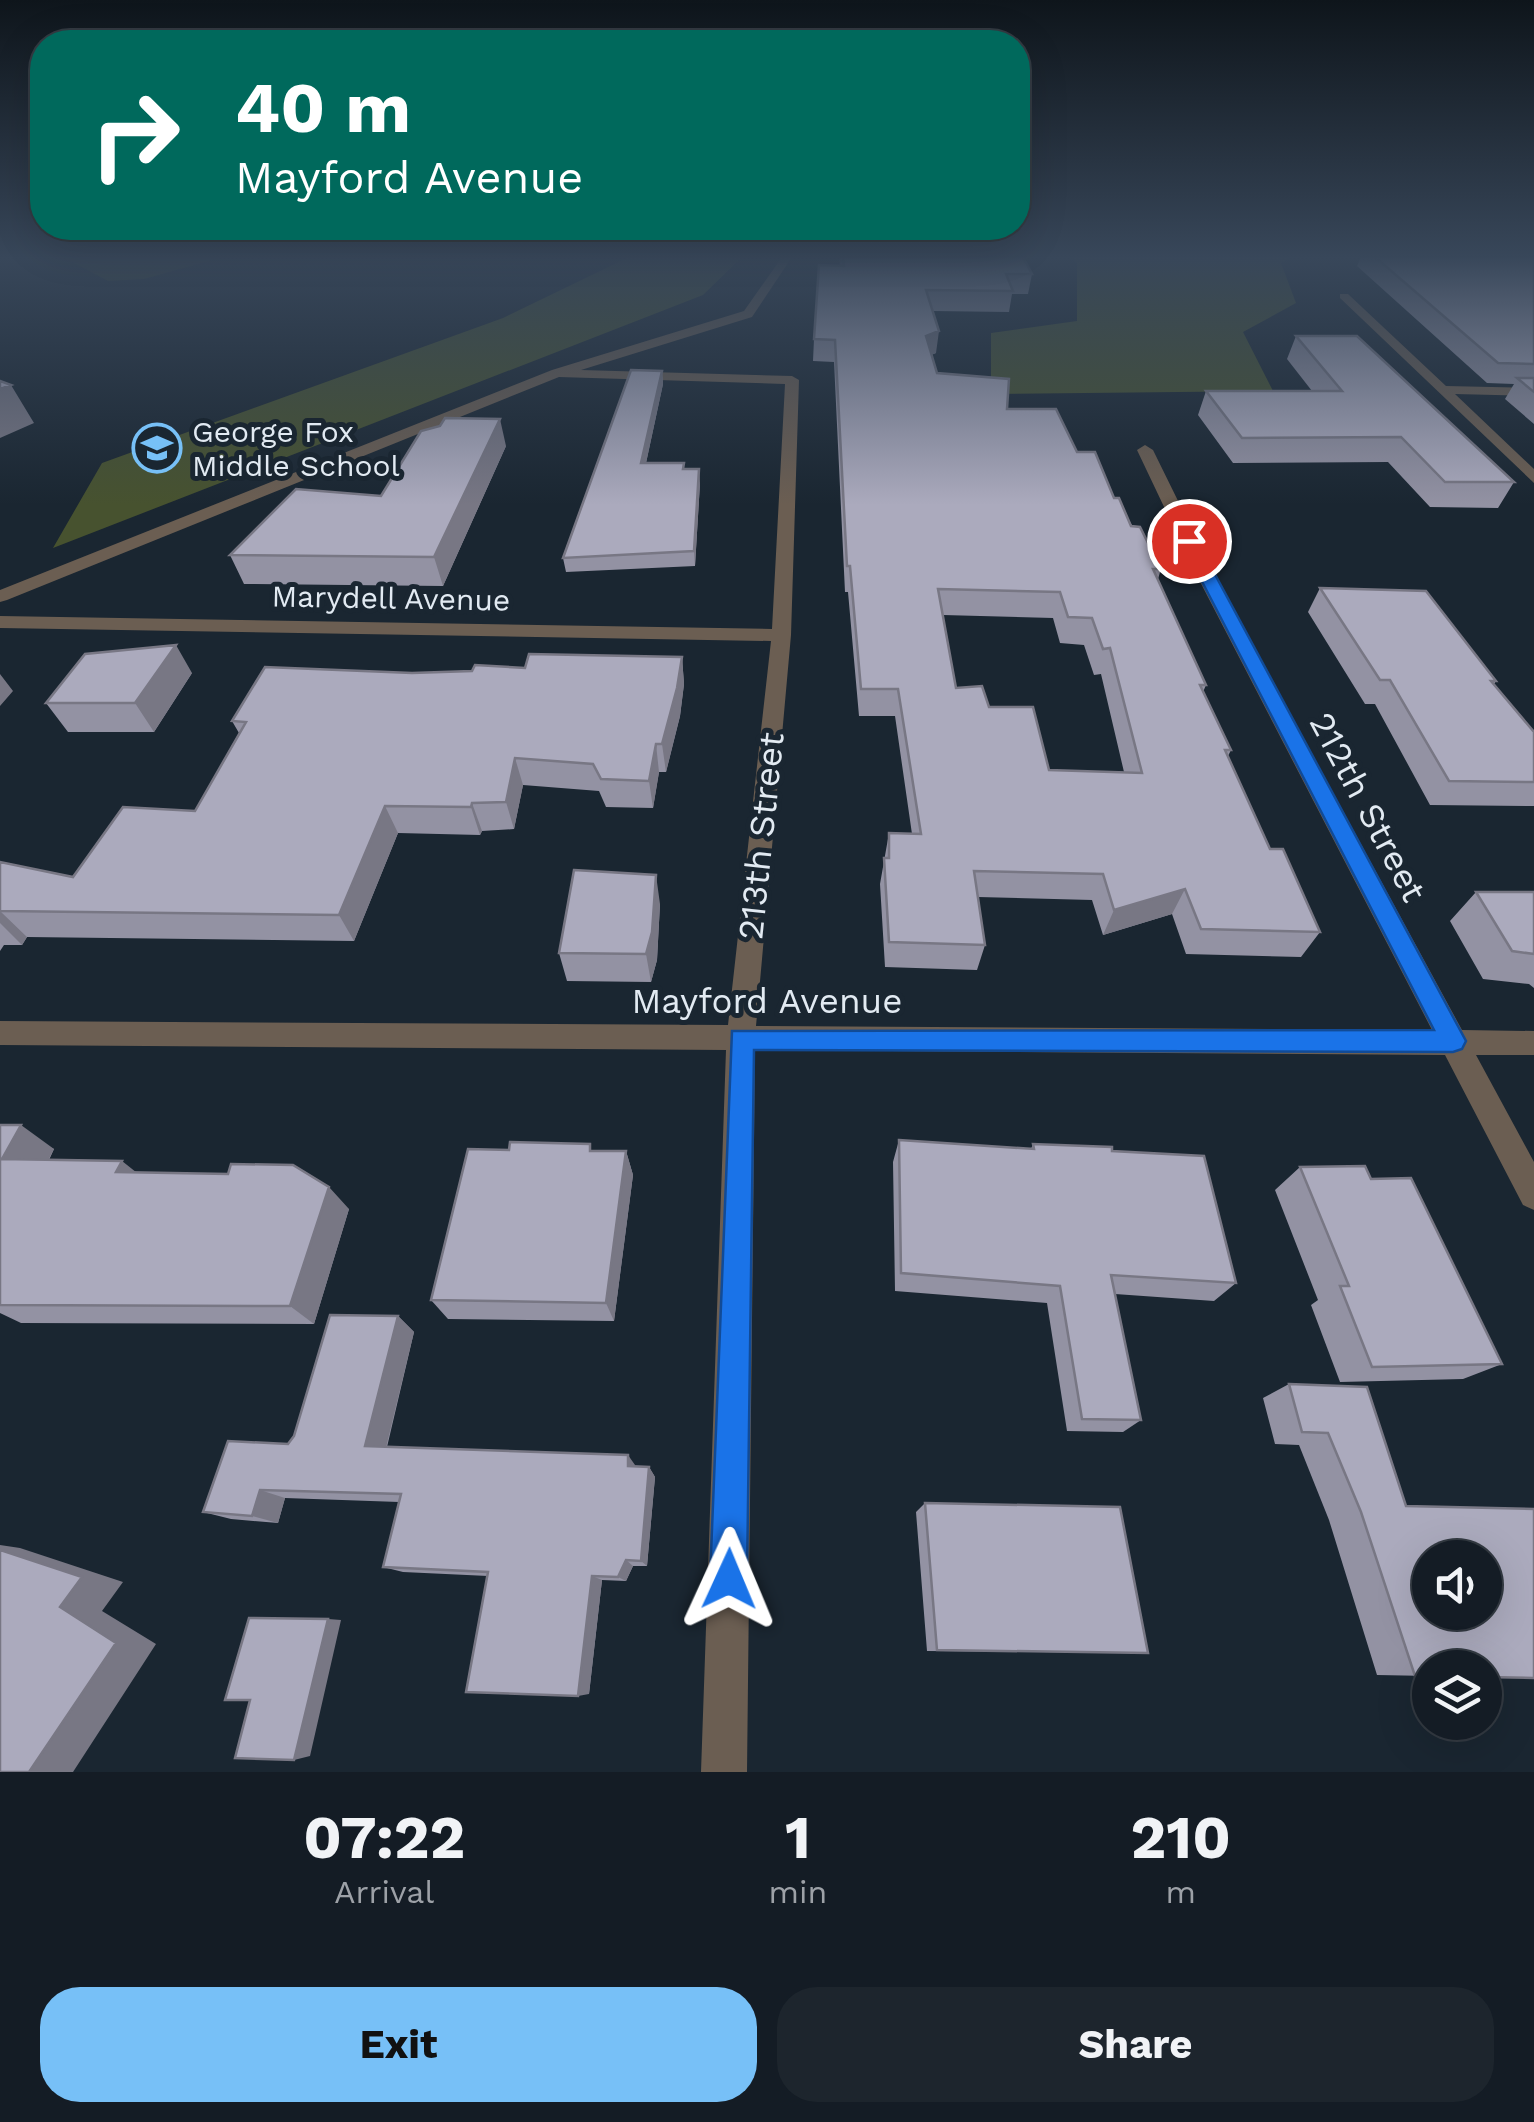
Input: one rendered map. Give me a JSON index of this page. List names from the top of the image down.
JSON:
{
  "streets": {
    "street": [
      "Marydell Avenue",
      "212th Street",
      "213th Street",
      "Mayford Avenue"
    ]
  },
  "crossings": [
    ["Marydell Avenue", "213th Street"],
    ["212th Street", "Mayford Avenue"],
    ["213th Street", "Mayford Avenue"]
  ],
  "places": {
    "school or university": ["George Fox Middle School"]
  },
  "page": {
    "turn": ["40 m", "Mayford Avenue"],
    "eta": [
      "07:22",
      "Arrival",
      "1",
      "min",
      "210",
      "m"
    ],
    "buttons": ["Exit", "Share"]
  }
}
